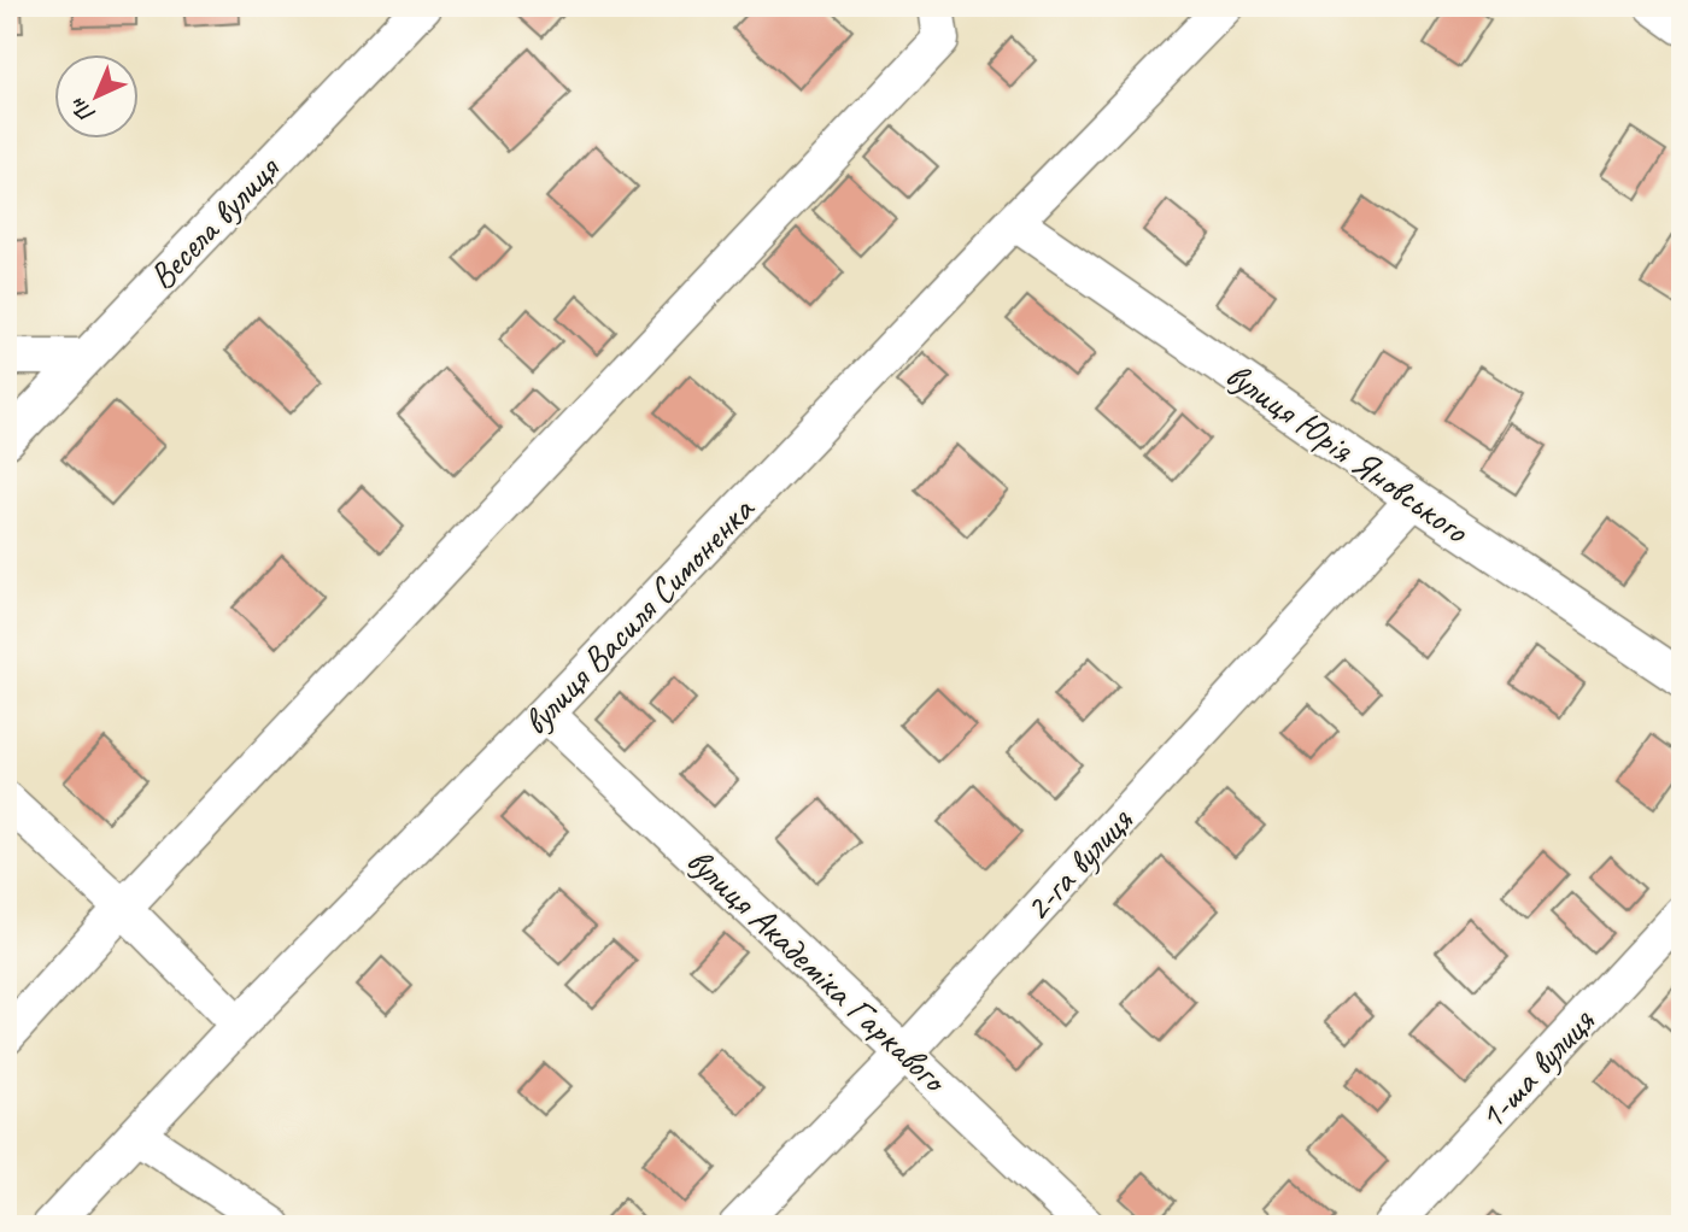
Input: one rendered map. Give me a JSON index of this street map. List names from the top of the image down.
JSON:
{
  "streets": {
    "street": [
      "Весела вулиця",
      "вулиця Юрія Яновського",
      "вулиця Василя Симоненка",
      "2-га вулиця",
      "вулиця Академіка Гаркавого",
      "1-ша вулиця"
    ]
  },
  "crossings": [
    ["вулиця Юрія Яновського", "вулиця Василя Симоненка"],
    ["вулиця Юрія Яновського", "2-га вулиця"],
    ["вулиця Василя Симоненка", "вулиця Академіка Гаркавого"],
    ["2-га вулиця", "вулиця Академіка Гаркавого"]
  ],
  "north": "bottom left"
}
